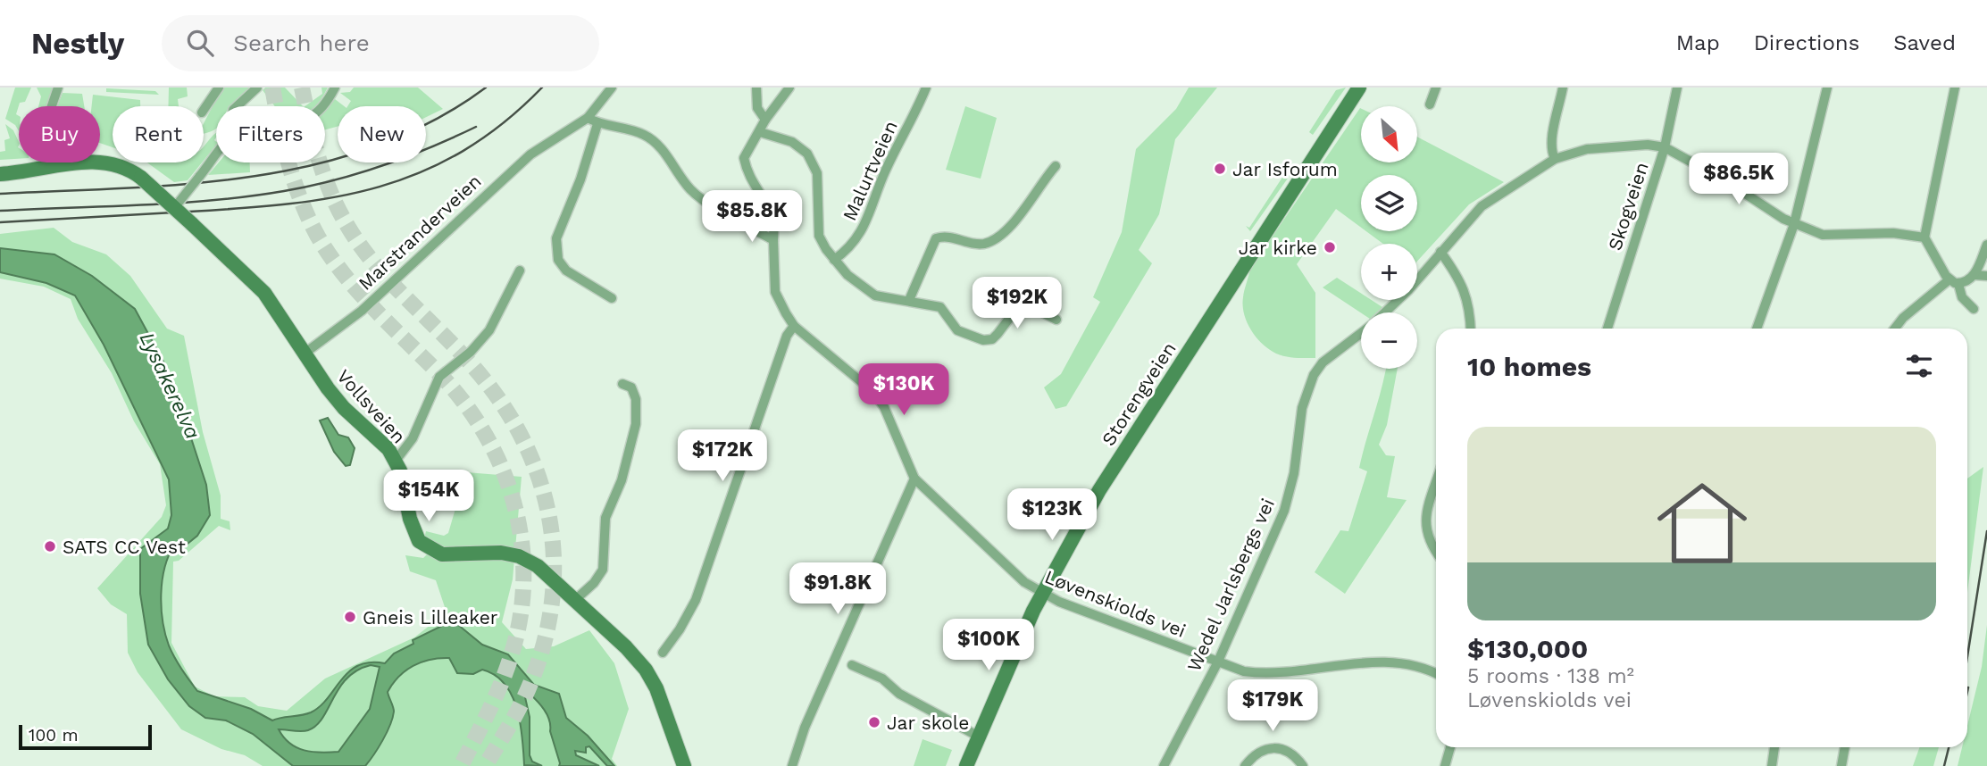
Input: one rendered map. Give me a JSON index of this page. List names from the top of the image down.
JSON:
{
  "streets": {
    "main road": ["Storengveien", "Vollsveien"],
    "street": [
      "Malurtveien",
      "Skogveien",
      "Marstranderveien",
      "Wedel Jarlsbergs vei",
      "Løvenskiolds vei"
    ]
  },
  "crossings": [
    ["Skogveien", "Wedel Jarlsbergs vei"],
    ["Marstranderveien", "Vollsveien"],
    ["Storengveien", "Løvenskiolds vei"],
    ["Wedel Jarlsbergs vei", "Løvenskiolds vei"]
  ],
  "water": ["Lysakerelva"],
  "places": [
    "Jar Isforum",
    "Jar kirke",
    "SATS CC Vest",
    "Gneis Lilleaker",
    "Jar skole"
  ],
  "scale_bar": "100 m",
  "north": "bottom right",
  "page": {
    "header": "Nestly",
    "search": "Search here",
    "nav": ["Map", "Directions", "Saved"],
    "map_buttons": ["+", "−"],
    "chip": [
      "Buy",
      "Rent",
      "Filters",
      "New"
    ],
    "price": [
      "$86.5K",
      "$85.8K",
      "$192K",
      "$130K",
      "$172K",
      "$154K",
      "$123K",
      "$91.8K",
      "$100K",
      "$179K"
    ],
    "heading": "10 homes",
    "list": [
      {
        "name": "$130,000",
        "note": "5 rooms · 138 m² · Løvenskiolds vei"
      }
    ],
    "scale": "100 m"
  }
}
